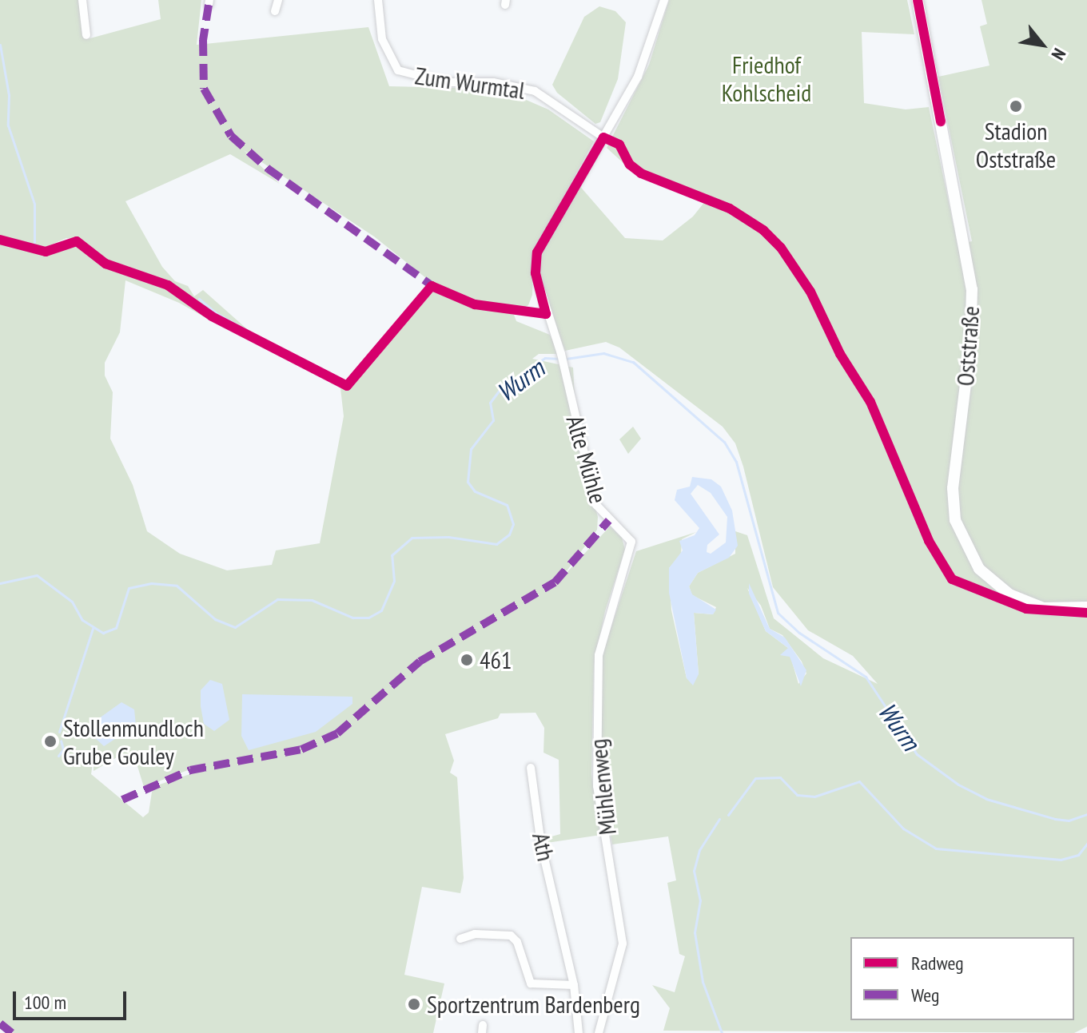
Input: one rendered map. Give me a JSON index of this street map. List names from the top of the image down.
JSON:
{
  "streets": {
    "street": [
      "Zum Wurmtal",
      "Oststraße",
      "Alte Mühle",
      "Mühlenweg",
      "Ath"
    ]
  },
  "crossings": [
    ["Zum Wurmtal", "Alte Mühle"],
    ["Alte Mühle", "Mühlenweg"]
  ],
  "water": ["Wurm"],
  "parks": ["Friedhof Kohlscheid"],
  "places": [
    "Stadion Oststraße",
    "461",
    "Stollenmundloch Grube Gouley",
    "Sportzentrum Bardenberg"
  ],
  "legend": ["Radweg", "Weg"],
  "scale_bar": "100 m",
  "north": "bottom right"
}
